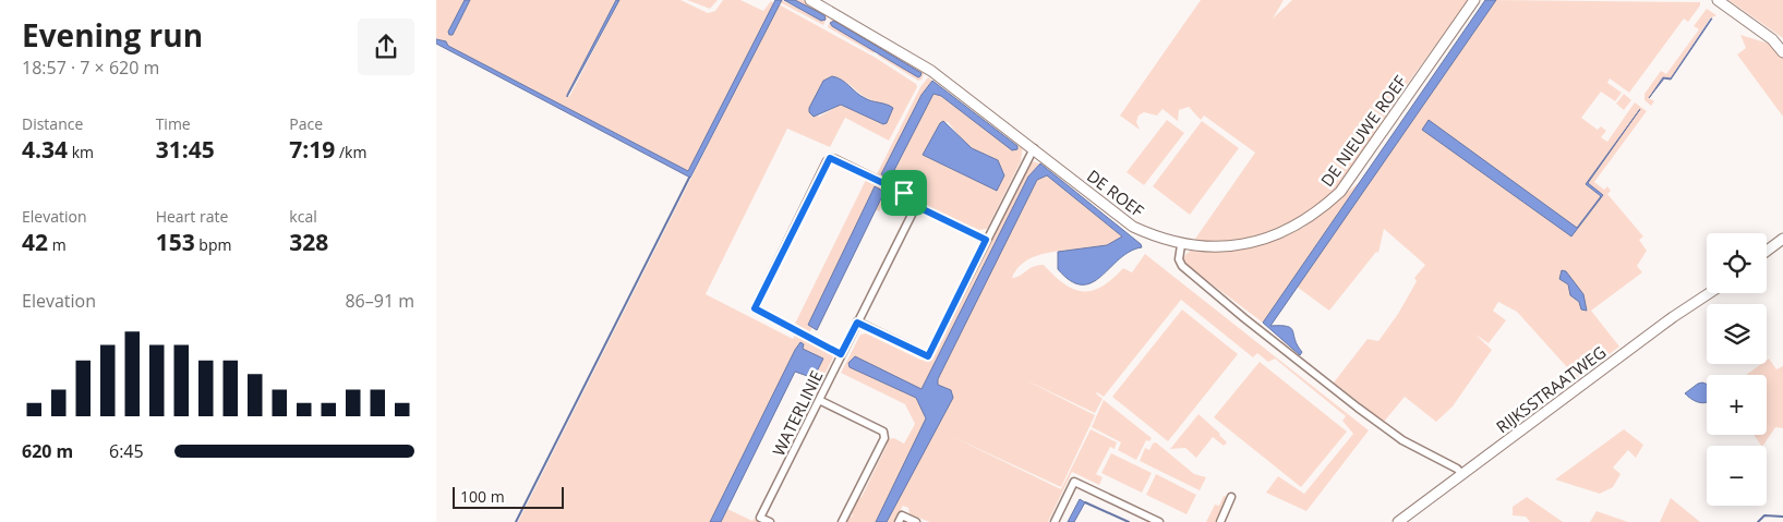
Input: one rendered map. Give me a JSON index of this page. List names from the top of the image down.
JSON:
{
  "streets": {
    "street": [
      "DE NIEUWE ROEF",
      "DE ROEF",
      "RIJKSSTRAATWEG",
      "WATERLINIE"
    ]
  },
  "crossings": [
    ["DE NIEUWE ROEF", "DE ROEF"]
  ],
  "scale_bar": "100 m",
  "page": {
    "heading": ["Evening run", "18:57 · 7 × 620 m"],
    "stats": [
      ["Distance", "4.34 km"],
      ["Time", "31:45"],
      ["Pace", "7:19 /km"],
      ["Elevation", "42 m"],
      ["Heart rate", "153 bpm"],
      ["kcal", "328"]
    ],
    "map_buttons": ["+", "−"],
    "chart": ["Elevation", "86–91 m"],
    "list": [
      {
        "name": "620 m",
        "note": "6:45"
      }
    ],
    "scale": "100 m"
  }
}
